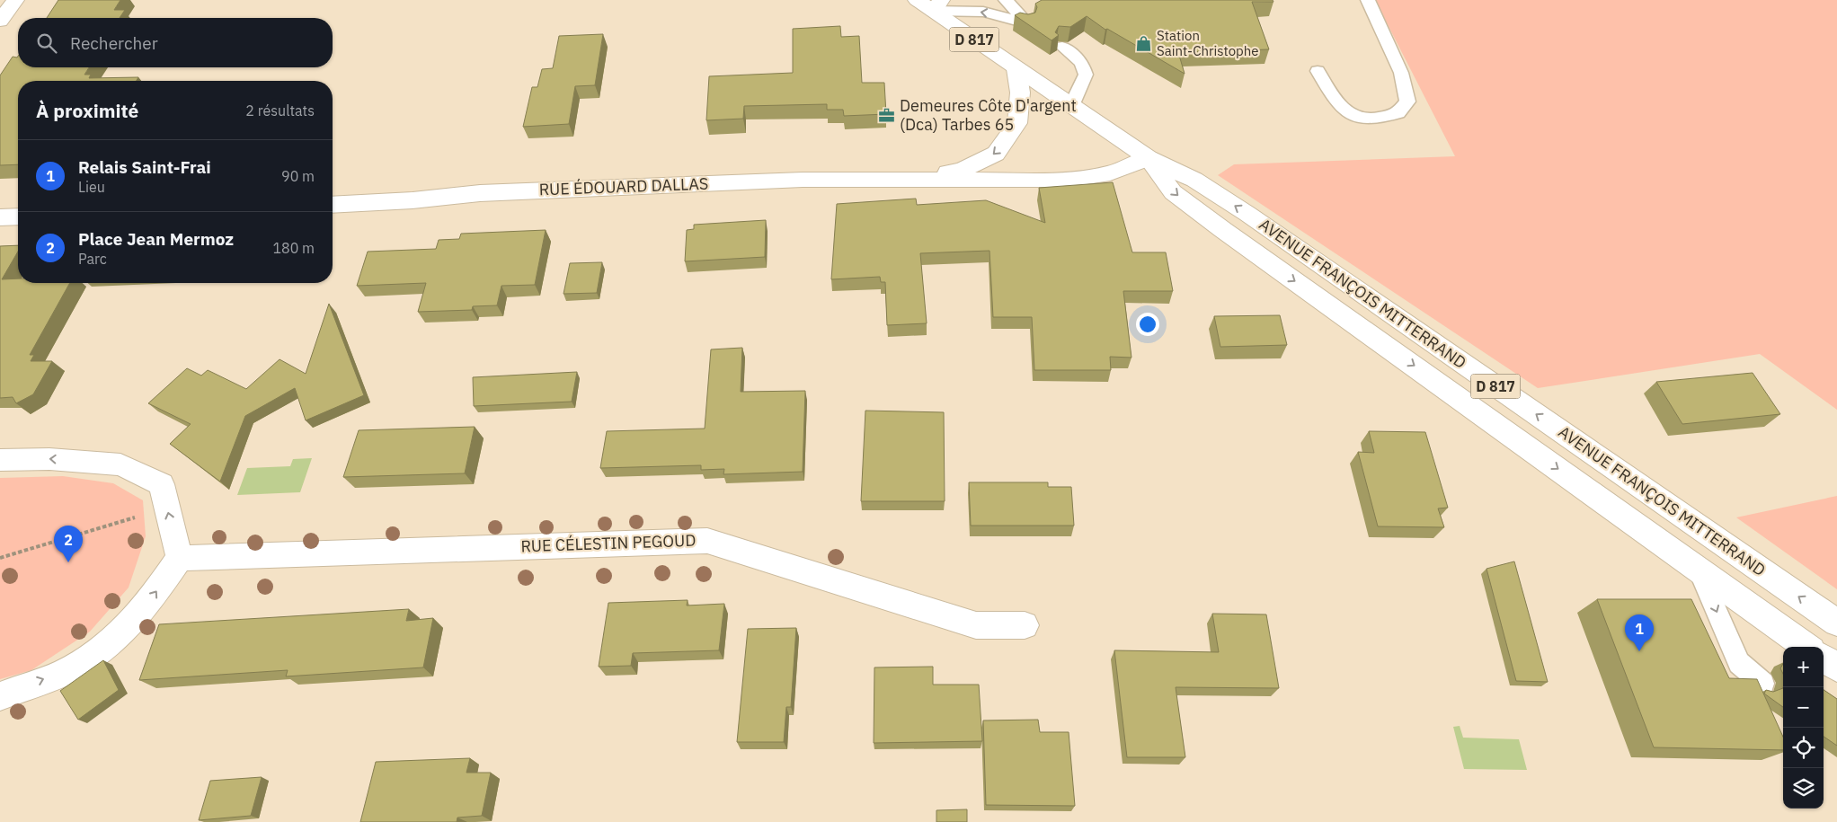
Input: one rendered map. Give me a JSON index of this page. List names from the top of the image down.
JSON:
{
  "streets": {
    "street": [
      "D 817",
      "RUE ÉDOUARD DALLAS",
      "AVENUE FRANÇOIS MITTERRAND",
      "RUE CÉLESTIN PEGOUD"
    ]
  },
  "crossings": [
    ["RUE ÉDOUARD DALLAS", "AVENUE FRANÇOIS MITTERRAND"]
  ],
  "places": {
    "shop": ["Station Saint-Christophe"],
    "office": ["Demeures Côte D'argent (Dca) Tarbes 65"]
  },
  "page": {
    "search": "Rechercher",
    "heading": ["À proximité", "2 résultats"],
    "list": [
      {
        "mark": "1",
        "name": "Relais Saint-Frai",
        "note": "Lieu",
        "value": "90 m"
      },
      {
        "mark": "2",
        "name": "Place Jean Mermoz",
        "note": "Parc",
        "value": "180 m"
      }
    ],
    "pins": ["2", "1"],
    "map_buttons": ["+", "−"]
  }
}
